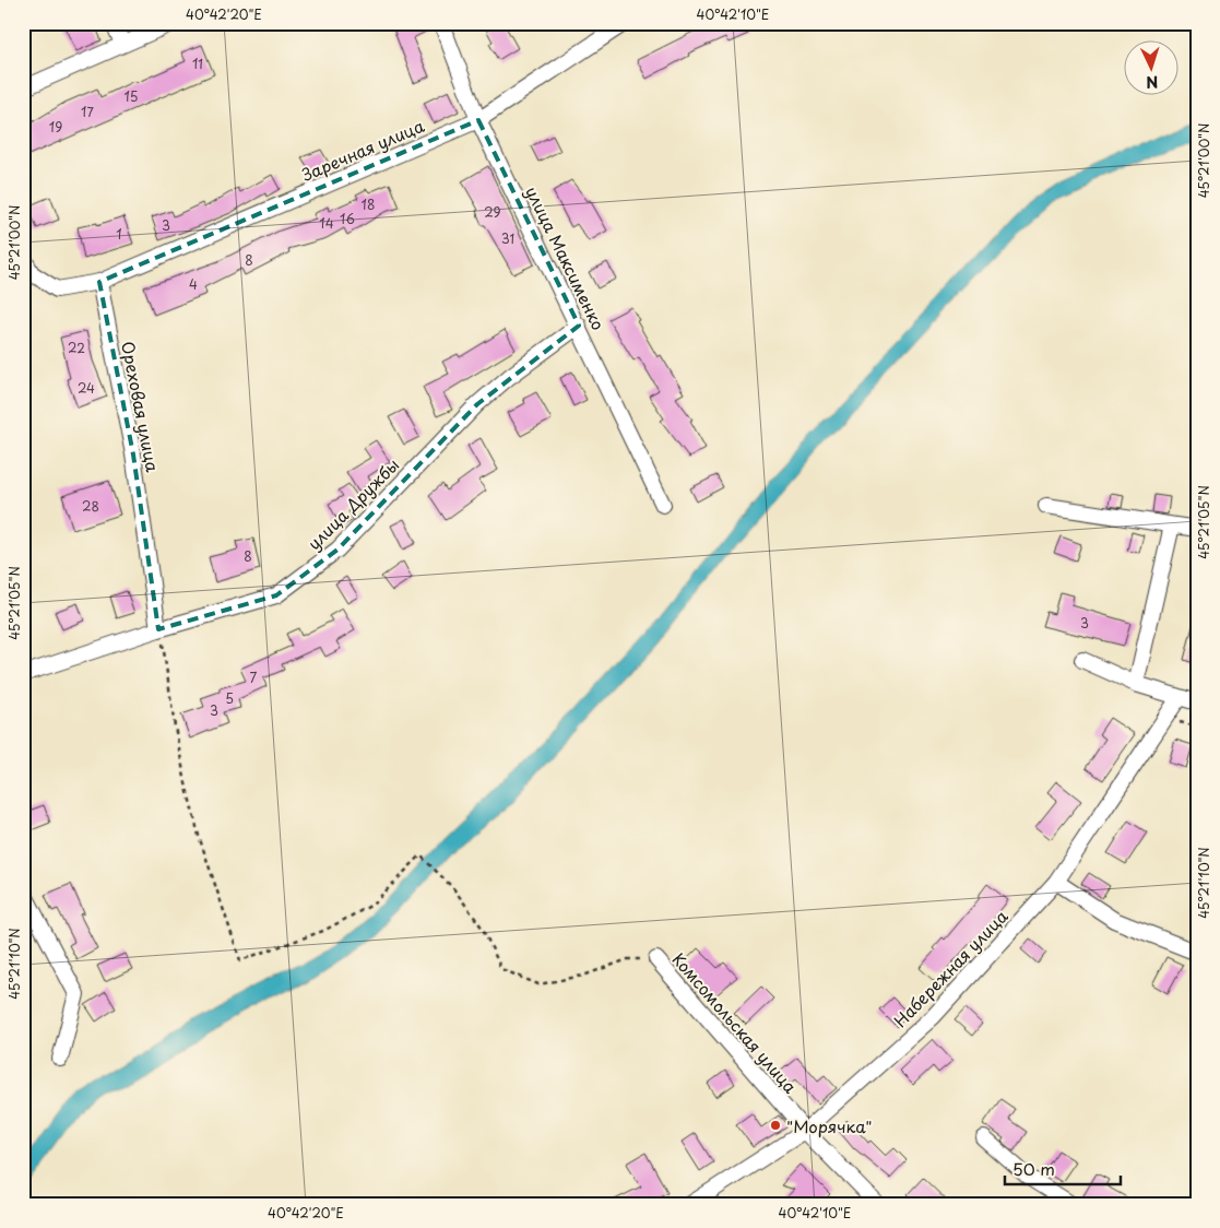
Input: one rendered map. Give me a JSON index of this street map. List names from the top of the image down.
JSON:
{
  "streets": {
    "street": [
      "Заречная улица",
      "улица Максименко",
      "Ореховая улица",
      "улица Дружбы",
      "Набережная улица",
      "Комсомольская улица"
    ]
  },
  "crossings": [
    ["Заречная улица", "улица Максименко"],
    ["Заречная улица", "Ореховая улица"],
    ["улица Максименко", "улица Дружбы"],
    ["Ореховая улица", "улица Дружбы"],
    ["Набережная улица", "Комсомольская улица"]
  ],
  "places": ["\"Морячка\""],
  "house_numbers": [
    "11",
    "15",
    "17",
    "19",
    "18",
    "29",
    "16",
    "14",
    "3",
    "1",
    "31",
    "8",
    "4",
    "22",
    "24",
    "28",
    "8",
    "3",
    "7",
    "5",
    "3"
  ],
  "scale_bar": "50 m",
  "north": "bottom",
  "coordinates": [
    "40°42'20\"E",
    "40°42'10\"E",
    "45°21'00\"N",
    "45°21'05\"N",
    "45°21'10\"N"
  ]
}
